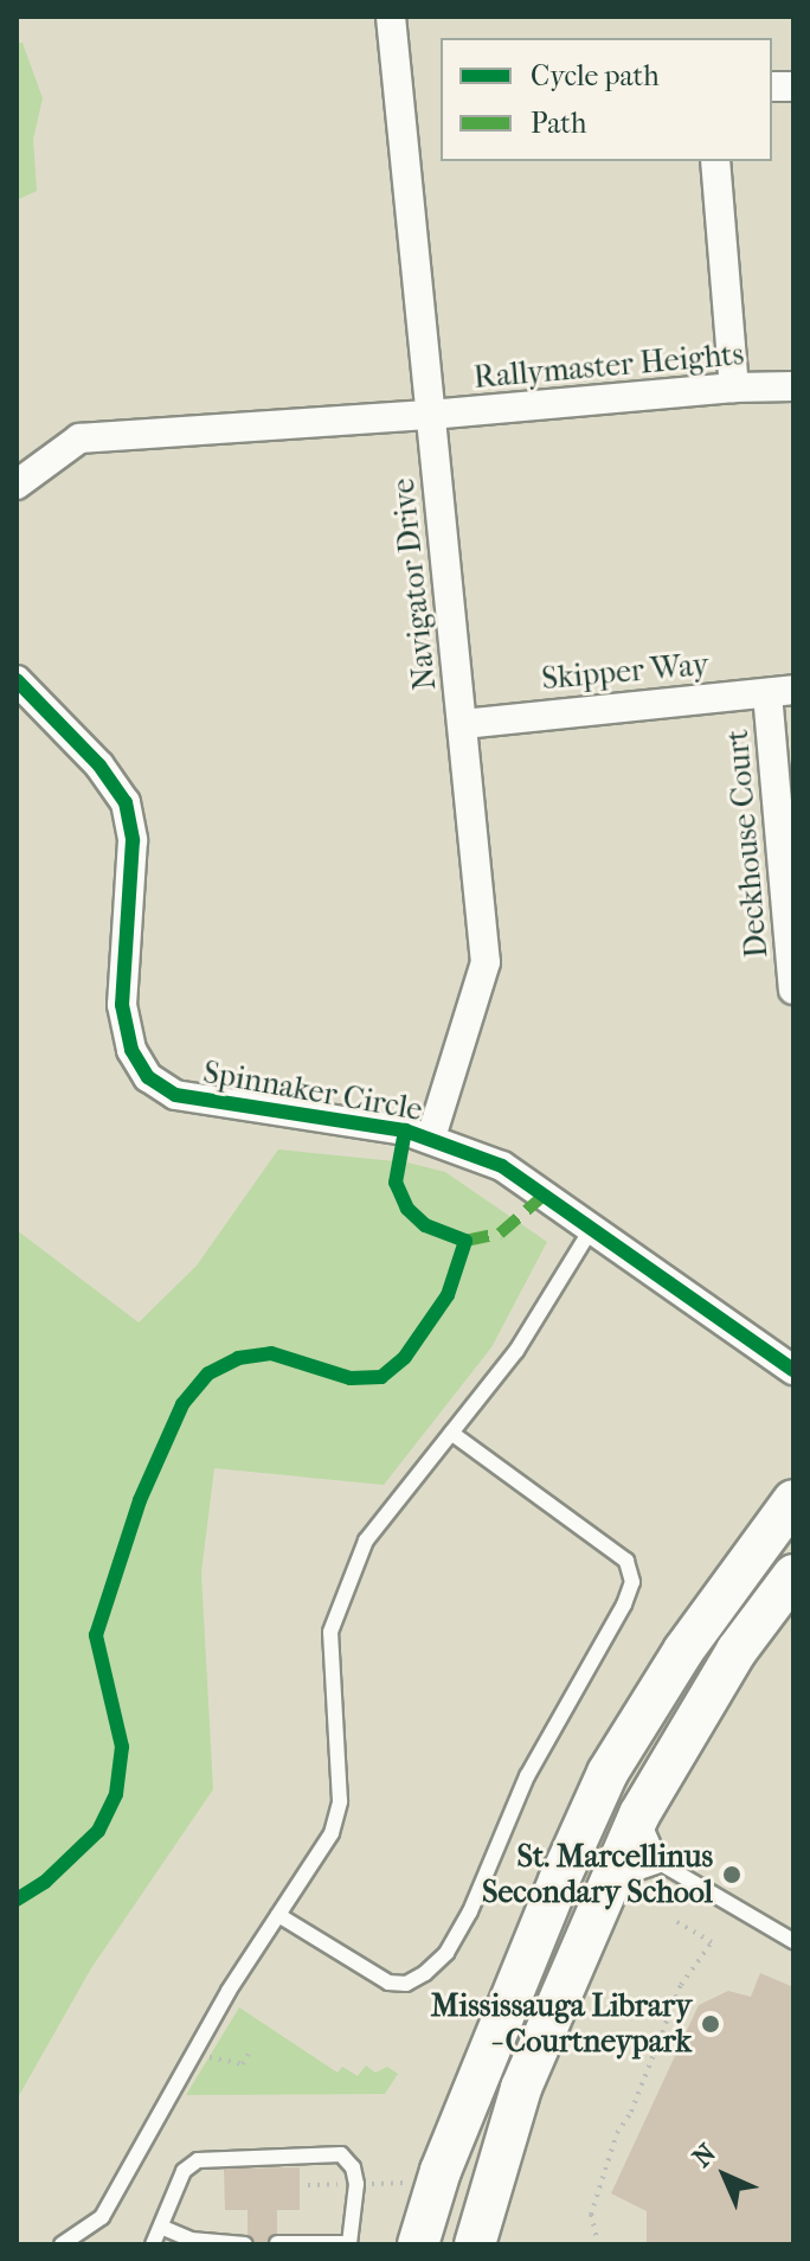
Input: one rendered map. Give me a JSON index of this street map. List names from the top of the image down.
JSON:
{
  "streets": {
    "street": [
      "Rallymaster Heights",
      "Navigator Drive",
      "Skipper Way",
      "Deckhouse Court",
      "Spinnaker Circle"
    ]
  },
  "crossings": [
    ["Rallymaster Heights", "Navigator Drive"],
    ["Navigator Drive", "Skipper Way"],
    ["Navigator Drive", "Spinnaker Circle"],
    ["Skipper Way", "Deckhouse Court"]
  ],
  "places": ["St. Marcellinus Secondary School", "Mississauga Library - Courtneypark"],
  "legend": ["Cycle path", "Path"],
  "north": "top left"
}
